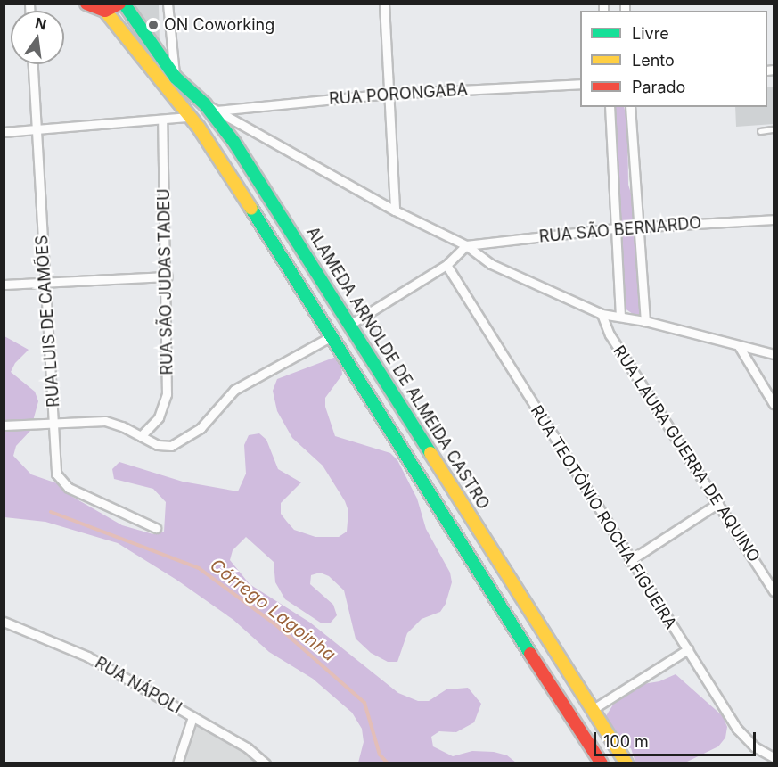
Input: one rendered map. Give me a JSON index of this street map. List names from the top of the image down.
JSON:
{
  "streets": {
    "main road": ["ALAMEDA ARNOLDE DE ALMEIDA CASTRO"],
    "street": [
      "RUA PORONGABA",
      "RUA SÃO BERNARDO",
      "RUA SÃO JUDAS TADEU",
      "RUA LUIS DE CAMÕES",
      "RUA LAURA GUERRA DE AQUINO",
      "RUA TEOTÔNIO ROCHA FIGUEIRA",
      "RUA NÁPOLI"
    ]
  },
  "water": ["Córrego Lagoinha"],
  "places": ["ON Coworking"],
  "legend": ["Livre", "Lento", "Parado"],
  "scale_bar": "100 m",
  "north": "top"
}
